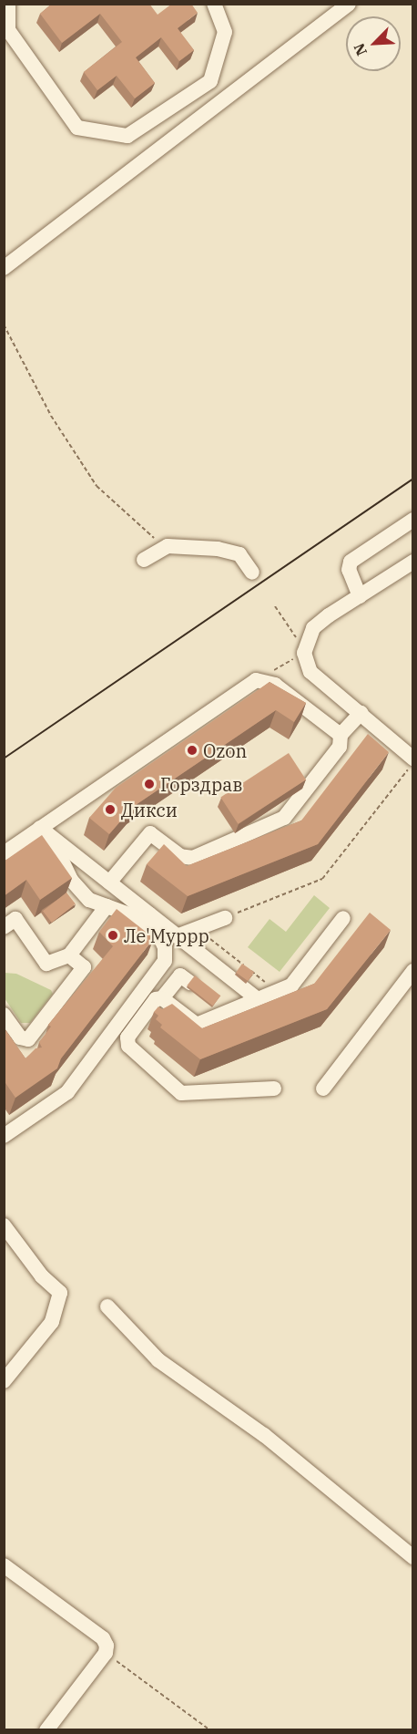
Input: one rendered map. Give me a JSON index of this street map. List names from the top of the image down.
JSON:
{
  "places": [
    "Ozon",
    "Горздрав",
    "Дикси",
    "Ле'Муррр"
  ],
  "north": "bottom left"
}
